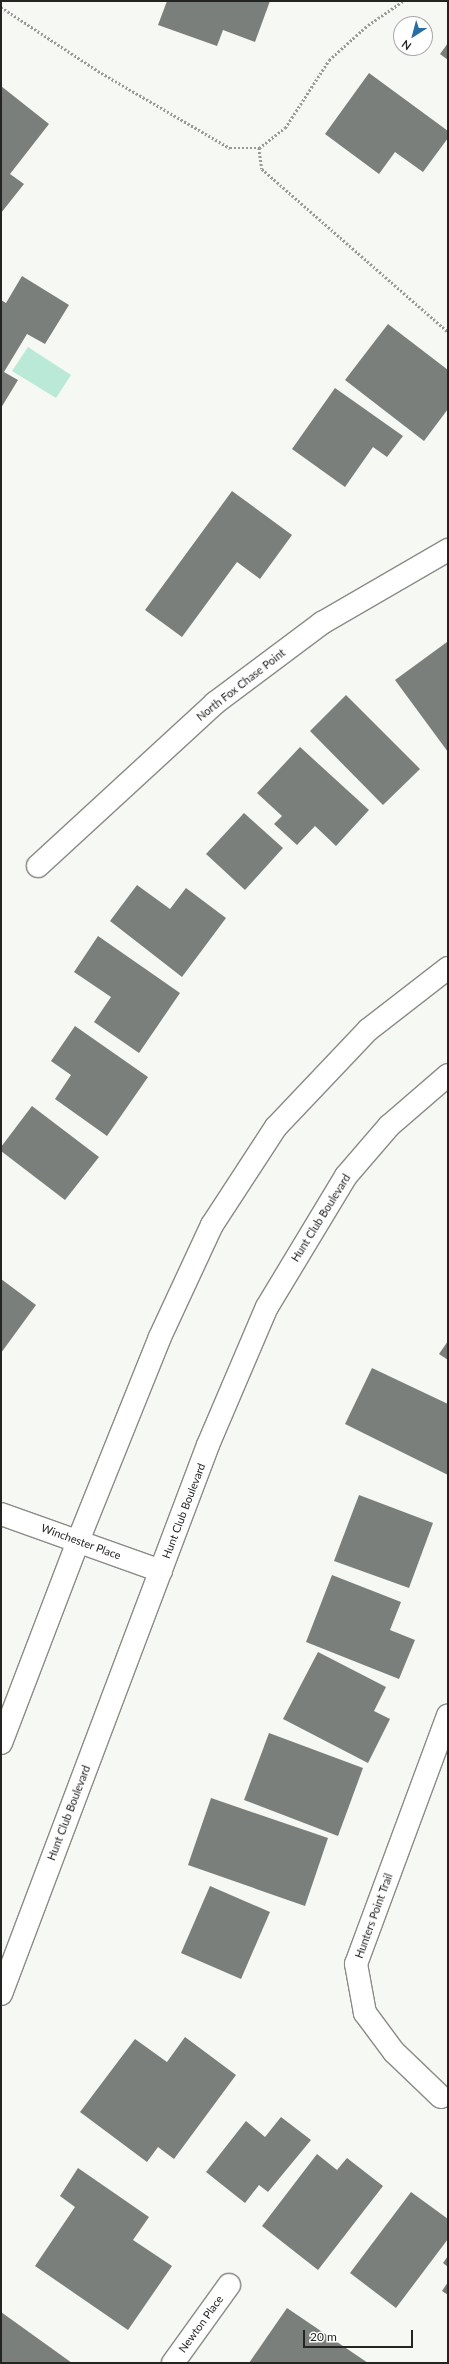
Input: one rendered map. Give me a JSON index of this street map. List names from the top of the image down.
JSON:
{
  "streets": {
    "street": [
      "North Fox Chase Point",
      "Hunt Club Boulevard",
      "Winchester Place",
      "Hunters Point Trail",
      "Newton Place"
    ]
  },
  "crossings": [
    ["Hunt Club Boulevard", "Winchester Place"]
  ],
  "scale_bar": "20 m",
  "north": "bottom left"
}
